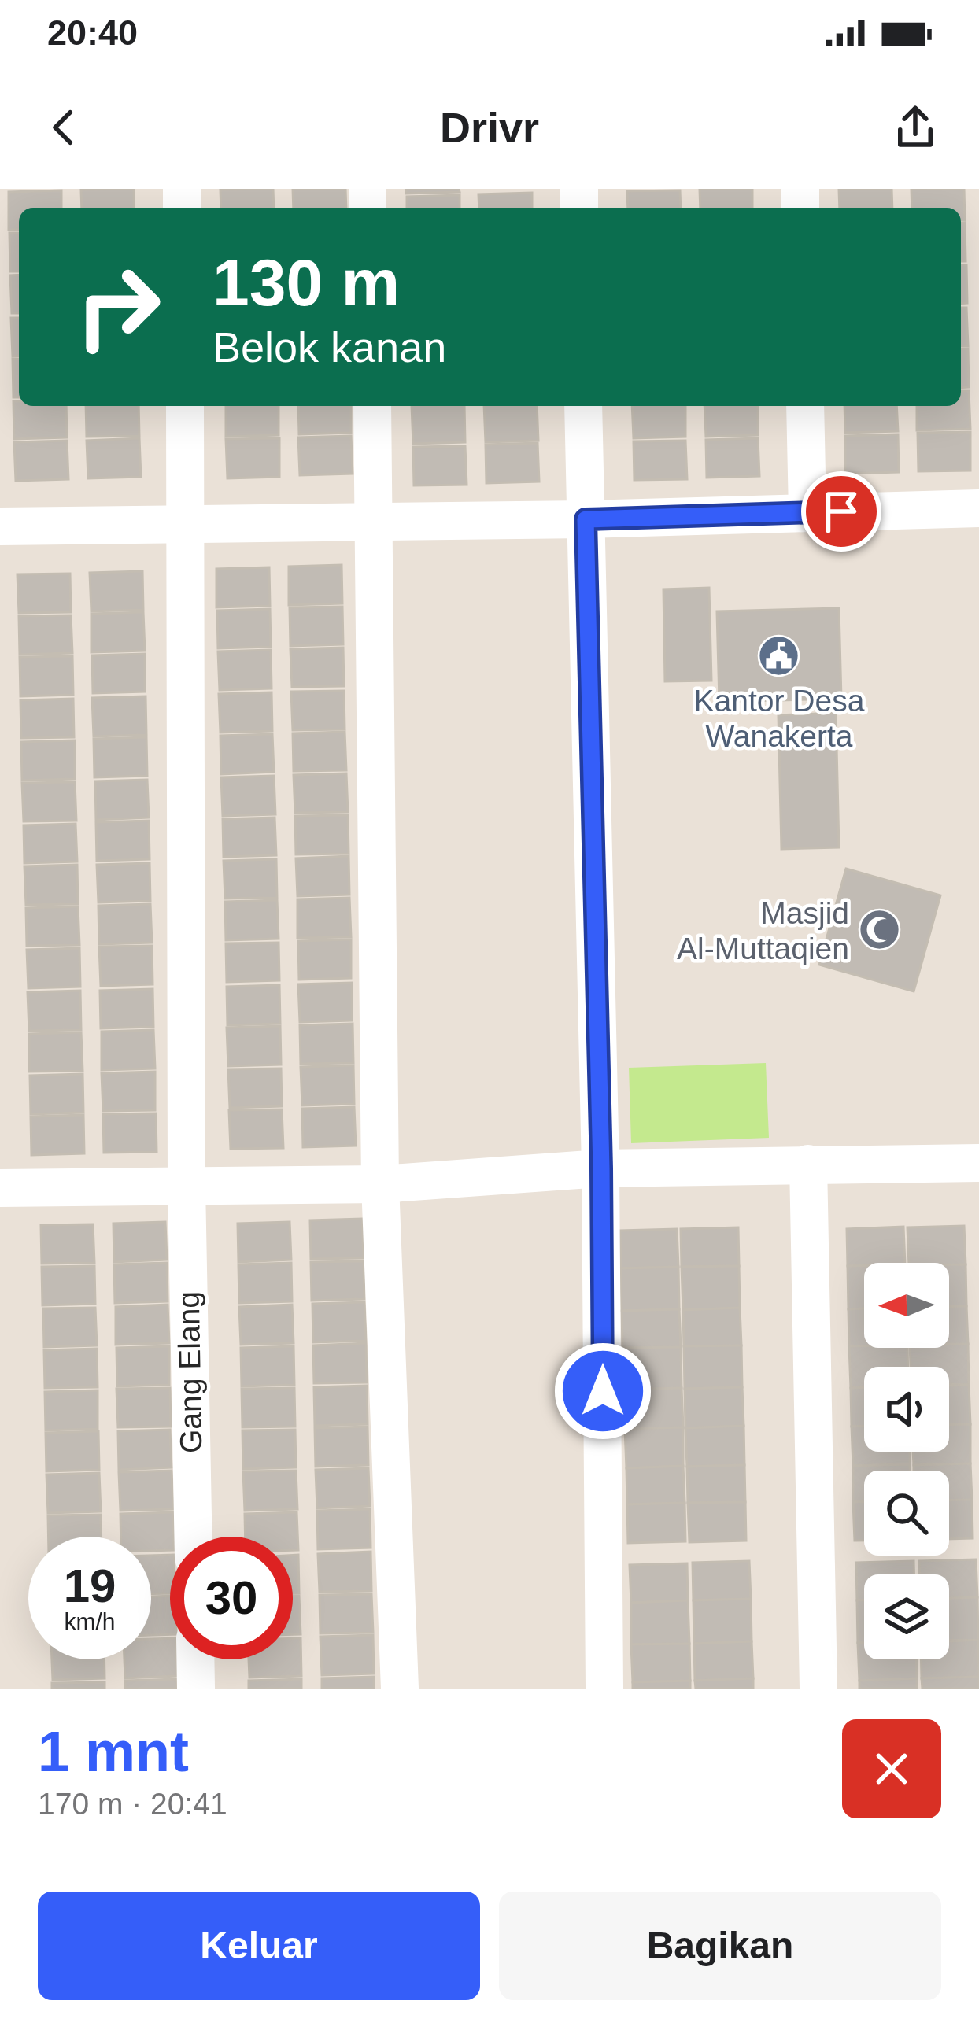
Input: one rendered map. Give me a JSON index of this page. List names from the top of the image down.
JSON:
{
  "streets": {
    "street": ["Gang Elang"]
  },
  "places": {
    "public building": ["Kantor Desa Wanakerta"],
    "mosque": ["Masjid Al-Muttaqien"]
  },
  "north": "left",
  "page": {
    "status": "20:40",
    "header": "Drivr",
    "turn": ["130 m", "Belok kanan"],
    "speed": "19 km/h",
    "limit": "30",
    "heading": ["1 mnt", "170 m · 20:41"],
    "buttons": ["Keluar", "Bagikan"]
  }
}
